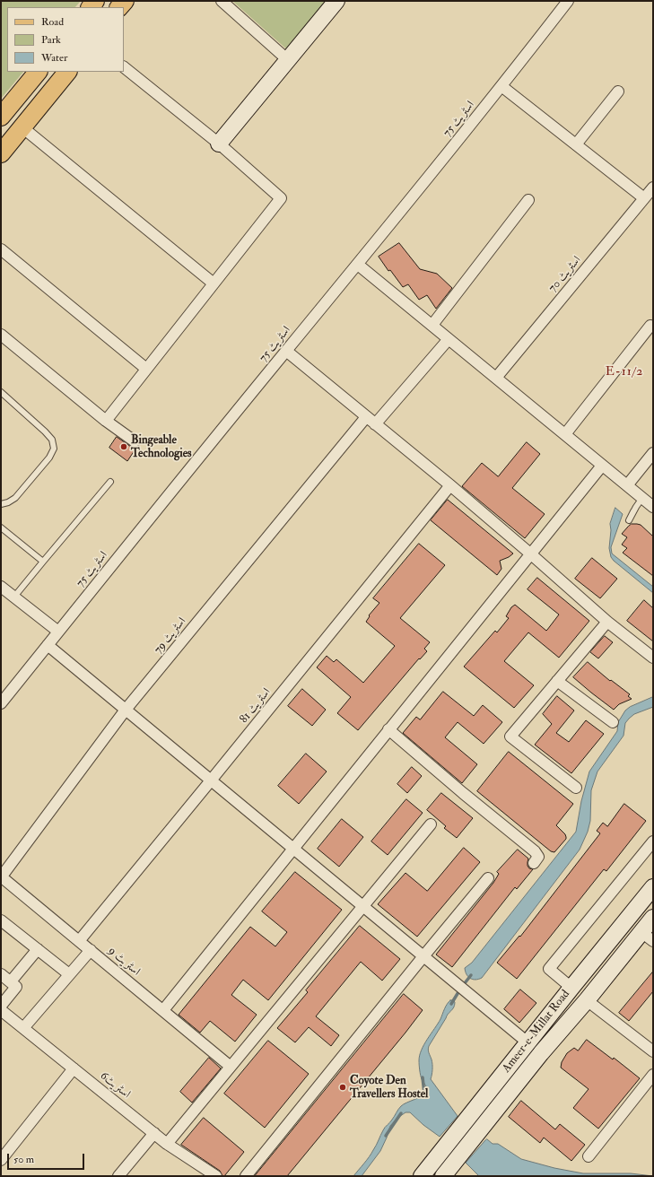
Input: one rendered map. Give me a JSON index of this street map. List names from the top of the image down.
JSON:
{
  "streets": {
    "main road": ["Ameer-e-Millat Road"],
    "street": [
      "اسٹریٹ 75",
      "اسٹریٹ 70",
      "اسٹریٹ 79",
      "اسٹریٹ 81",
      "اسٹریٹ 9",
      "اسٹریٹ6"
    ]
  },
  "crossings": [
    ["اسٹریٹ 79", "اسٹریٹ 9"],
    ["اسٹریٹ 81", "اسٹریٹ 9"]
  ],
  "districts": ["E-11/2"],
  "places": ["Bingeable Technologies", "Coyote Den Travellers Hostel"],
  "legend": ["Road", "Park", "Water"],
  "scale_bar": "50 m"
}
